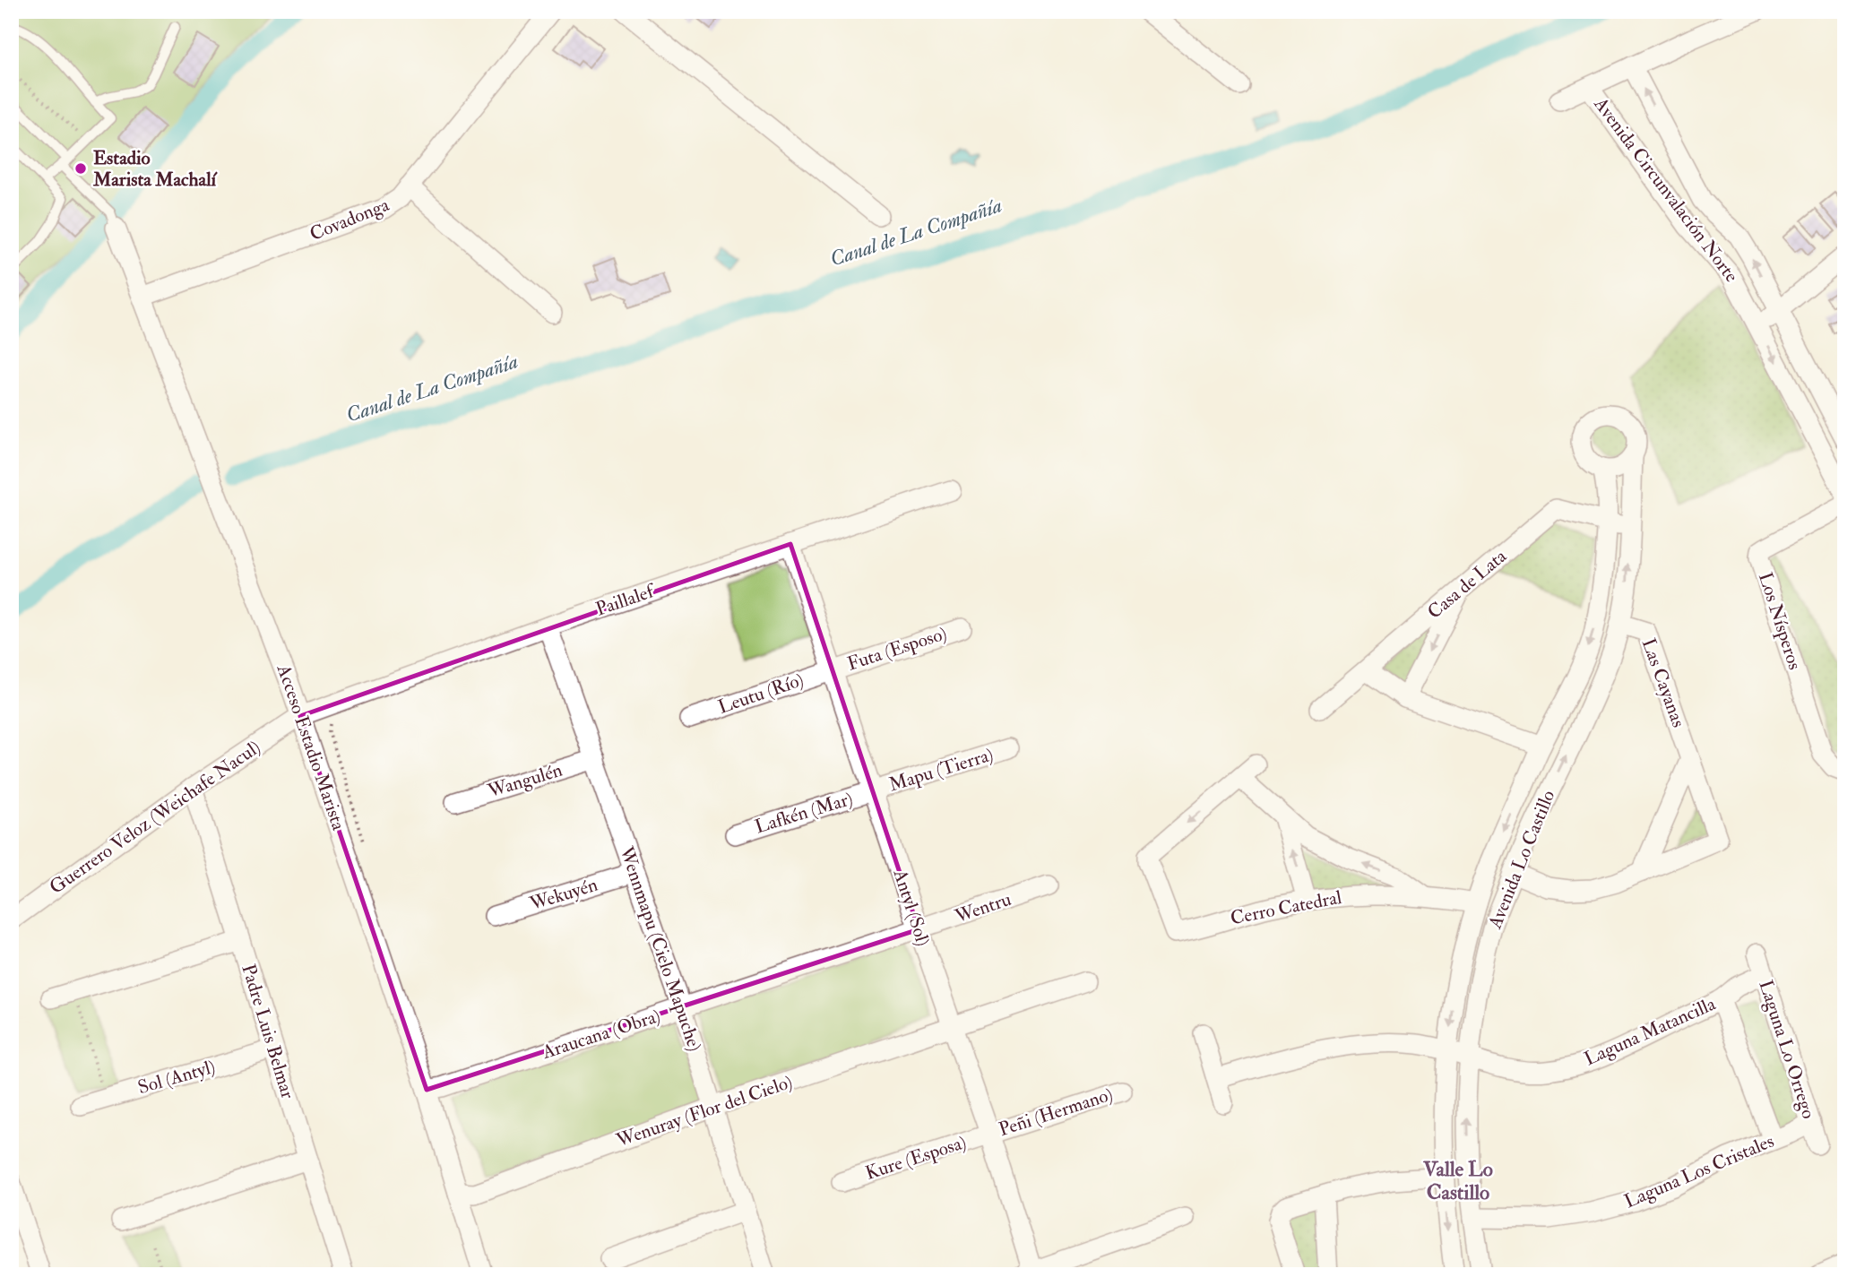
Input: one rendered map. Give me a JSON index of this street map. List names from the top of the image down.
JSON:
{
  "streets": {
    "street": [
      "Avenida Circunvalación Norte",
      "Covadonga",
      "Casa de Lata",
      "Paillalef",
      "Los Nísperos",
      "Futa (Esposo)",
      "Las Cayanas",
      "Leutu (Río)",
      "Acceso Estadio Marista",
      "Mapu (Tierra)",
      "Wangulén",
      "Lafkén (Mar)",
      "Guerrero Veloz (Weichafe Nacul)",
      "Avenida Lo Castillo",
      "Wekuyén",
      "Antyl (Sol)",
      "Wentru",
      "Cerro Catedral",
      "Wennmapu (Cielo Mapuche)",
      "Padre Luis Belmar",
      "Laguna Matancilla",
      "Araucana (Obra)",
      "Laguna Lo Orrego",
      "Sol (Antyl)",
      "Wenuray (Flor del Cielo)",
      "Peñi (Hermano)",
      "Kure (Esposa)",
      "Laguna Los Cristales"
    ]
  },
  "crossings": [
    ["Covadonga", "Acceso Estadio Marista"],
    ["Casa de Lata", "Avenida Lo Castillo"],
    ["Paillalef", "Acceso Estadio Marista"],
    ["Paillalef", "Guerrero Veloz (Weichafe Nacul)"],
    ["Paillalef", "Antyl (Sol)"],
    ["Paillalef", "Wennmapu (Cielo Mapuche)"],
    ["Futa (Esposo)", "Leutu (Río)"],
    ["Futa (Esposo)", "Antyl (Sol)"],
    ["Las Cayanas", "Avenida Lo Castillo"],
    ["Leutu (Río)", "Antyl (Sol)"],
    ["Acceso Estadio Marista", "Guerrero Veloz (Weichafe Nacul)"],
    ["Acceso Estadio Marista", "Araucana (Obra)"],
    ["Acceso Estadio Marista", "Wenuray (Flor del Cielo)"],
    ["Mapu (Tierra)", "Lafkén (Mar)"],
    ["Mapu (Tierra)", "Antyl (Sol)"],
    ["Wangulén", "Wennmapu (Cielo Mapuche)"],
    ["Lafkén (Mar)", "Antyl (Sol)"],
    ["Guerrero Veloz (Weichafe Nacul)", "Padre Luis Belmar"],
    ["Avenida Lo Castillo", "Cerro Catedral"],
    ["Avenida Lo Castillo", "Laguna Matancilla"],
    ["Avenida Lo Castillo", "Laguna Los Cristales"],
    ["Wekuyén", "Wennmapu (Cielo Mapuche)"],
    ["Antyl (Sol)", "Wentru"],
    ["Antyl (Sol)", "Araucana (Obra)"],
    ["Antyl (Sol)", "Wenuray (Flor del Cielo)"],
    ["Antyl (Sol)", "Peñi (Hermano)"],
    ["Antyl (Sol)", "Kure (Esposa)"],
    ["Wentru", "Araucana (Obra)"],
    ["Wennmapu (Cielo Mapuche)", "Araucana (Obra)"],
    ["Wennmapu (Cielo Mapuche)", "Wenuray (Flor del Cielo)"],
    ["Padre Luis Belmar", "Sol (Antyl)"],
    ["Laguna Matancilla", "Laguna Lo Orrego"],
    ["Laguna Lo Orrego", "Laguna Los Cristales"],
    ["Peñi (Hermano)", "Kure (Esposa)"]
  ],
  "districts": ["Valle Lo Castillo"],
  "water": ["Canal de La Compañía"],
  "places": ["Estadio Marista Machalí"]
}
